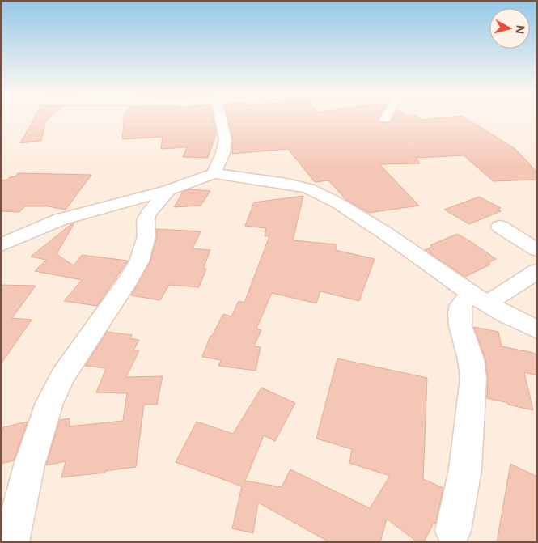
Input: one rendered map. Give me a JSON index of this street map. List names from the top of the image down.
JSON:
{
  "north": "right"
}
